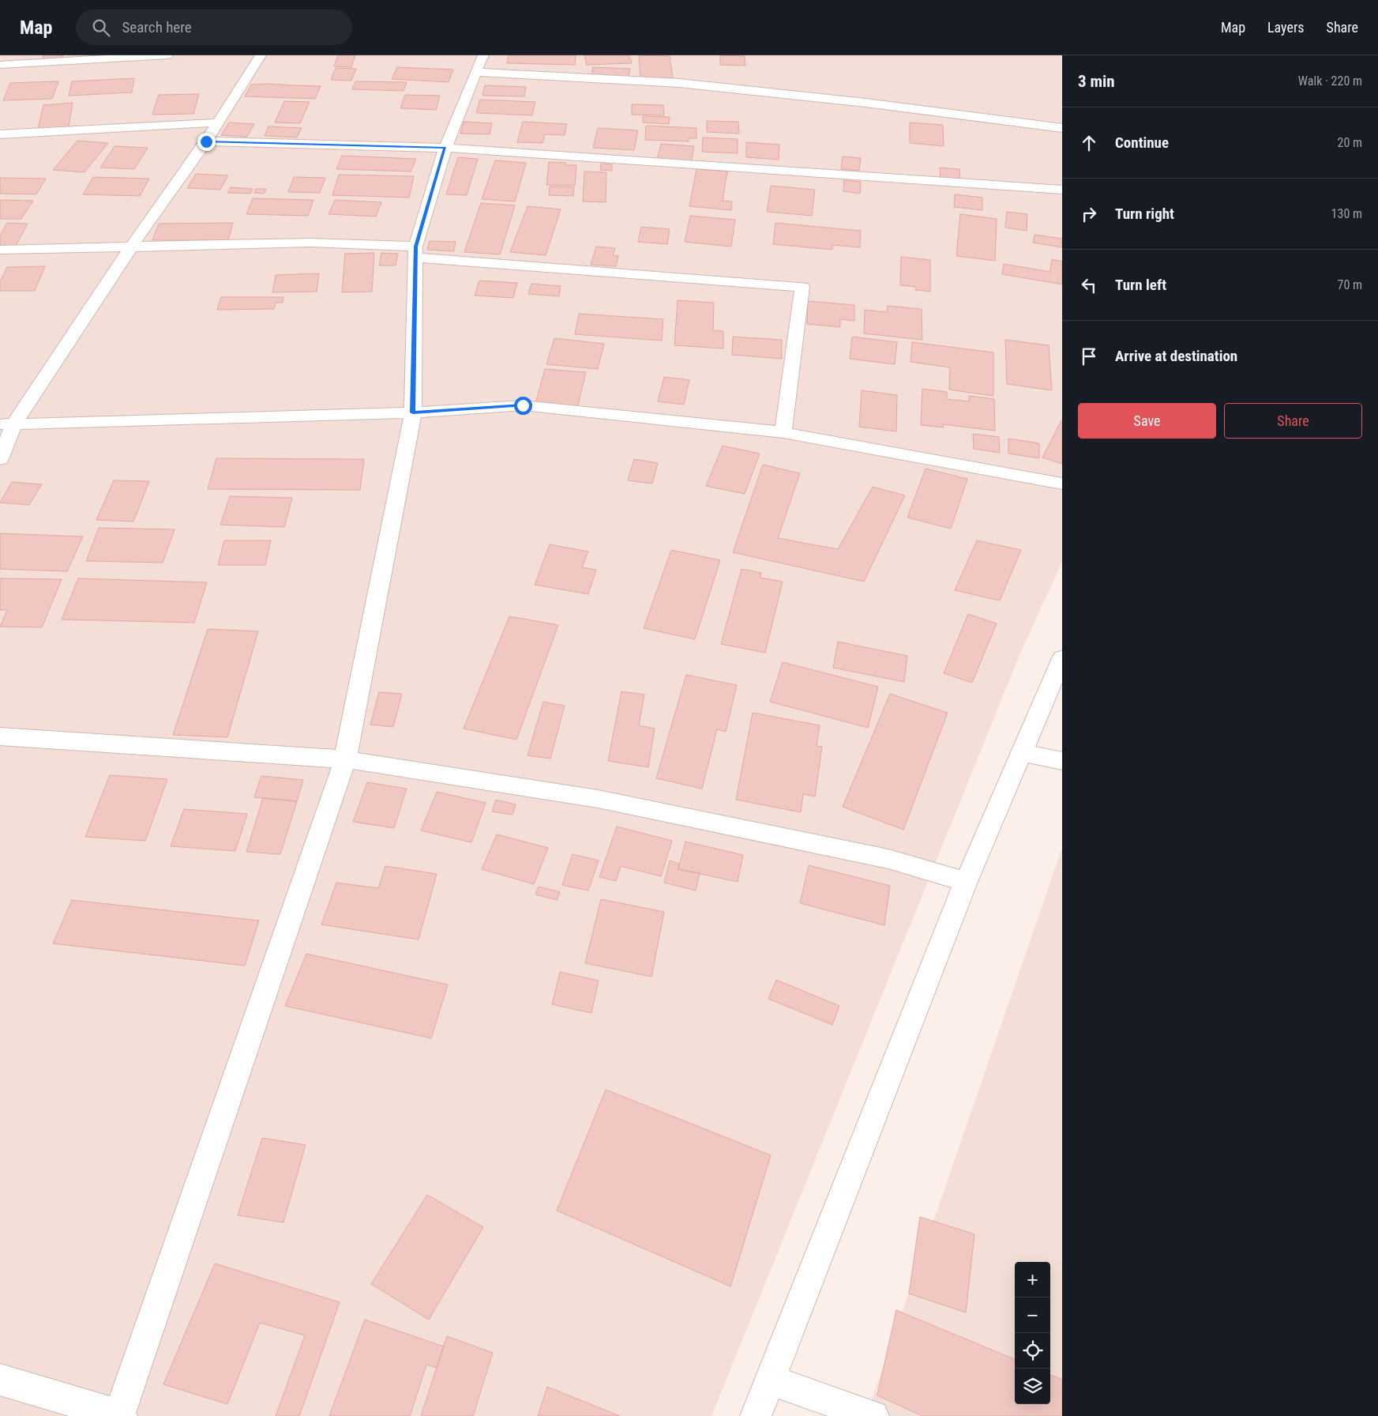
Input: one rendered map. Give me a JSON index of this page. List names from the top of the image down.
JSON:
{
  "page": {
    "header": "Map",
    "search": "Search here",
    "nav": ["Map", "Layers", "Share"],
    "heading": ["3 min", "Walk · 220 m"],
    "list": [
      ["Continue", "20 m"],
      ["Turn right", "130 m"],
      ["Turn left", "70 m"],
      "Arrive at destination"
    ],
    "buttons": ["Save", "Share"],
    "map_buttons": ["+", "−"]
  }
}
